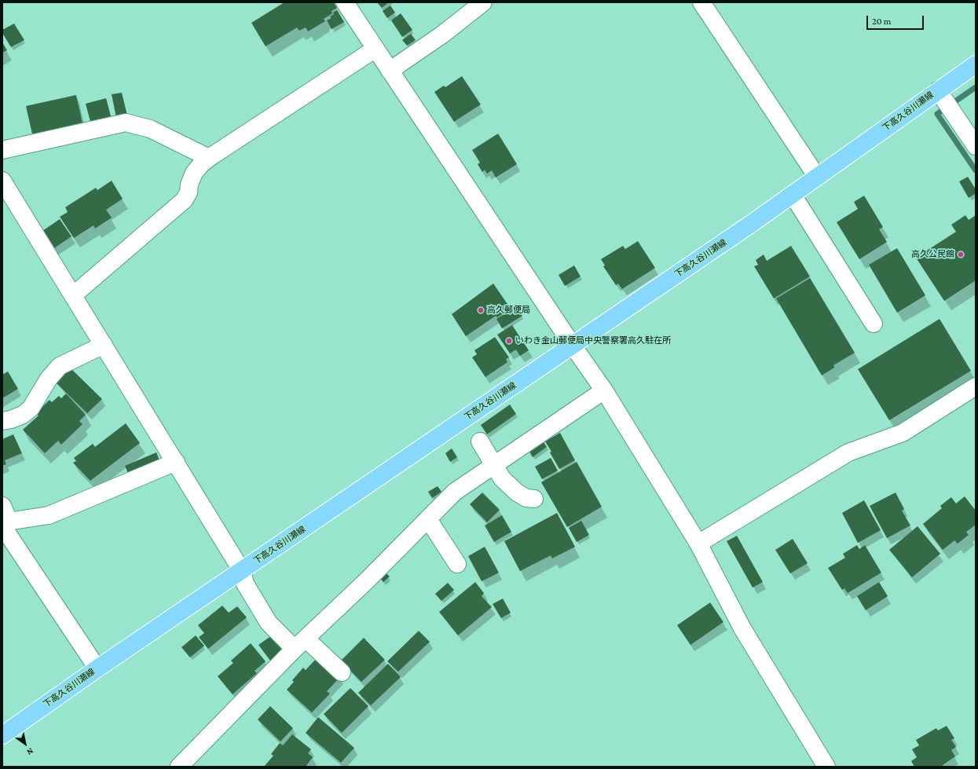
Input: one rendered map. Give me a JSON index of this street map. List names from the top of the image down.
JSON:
{
  "streets": {
    "main road": ["下高久谷川瀬線"]
  },
  "places": ["高久公民館", "高久郵便局", "いわき金山郵便局中央警察署高久駐在所"],
  "scale_bar": "20 m",
  "north": "bottom right"
}
